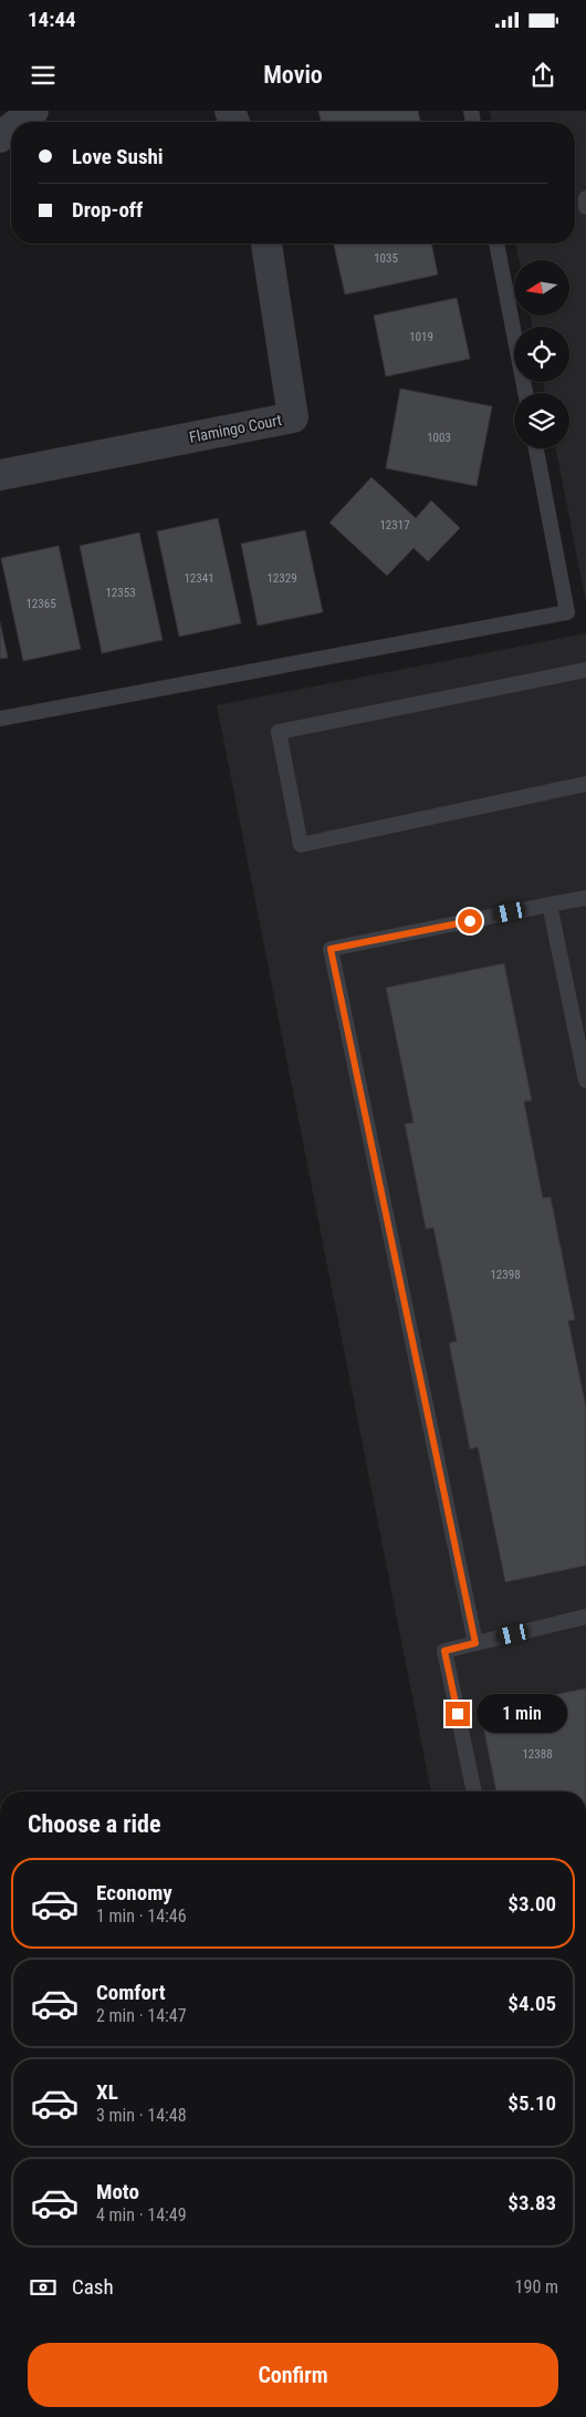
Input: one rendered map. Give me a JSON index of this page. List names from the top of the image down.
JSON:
{
  "streets": {
    "street": ["Flamingo Court"]
  },
  "house_numbers": [
    "1035",
    "1019",
    "1003",
    "12317",
    "12341",
    "12329",
    "12353",
    "12365",
    "12398",
    "12388"
  ],
  "north": "left",
  "page": {
    "status": "14:44",
    "header": "Movio",
    "banner": ["Love Sushi", "Drop-off"],
    "bubble": "1 min",
    "heading": "Choose a ride",
    "list": [
      {
        "name": "Economy",
        "note": "1 min · 14:46",
        "value": "$3.00"
      },
      {
        "name": "Comfort",
        "note": "2 min · 14:47",
        "value": "$4.05"
      },
      {
        "name": "XL",
        "note": "3 min · 14:48",
        "value": "$5.10"
      },
      {
        "name": "Moto",
        "note": "4 min · 14:49",
        "value": "$3.83"
      }
    ],
    "pay": ["Cash", "190 m"],
    "buttons": "Confirm"
  }
}
